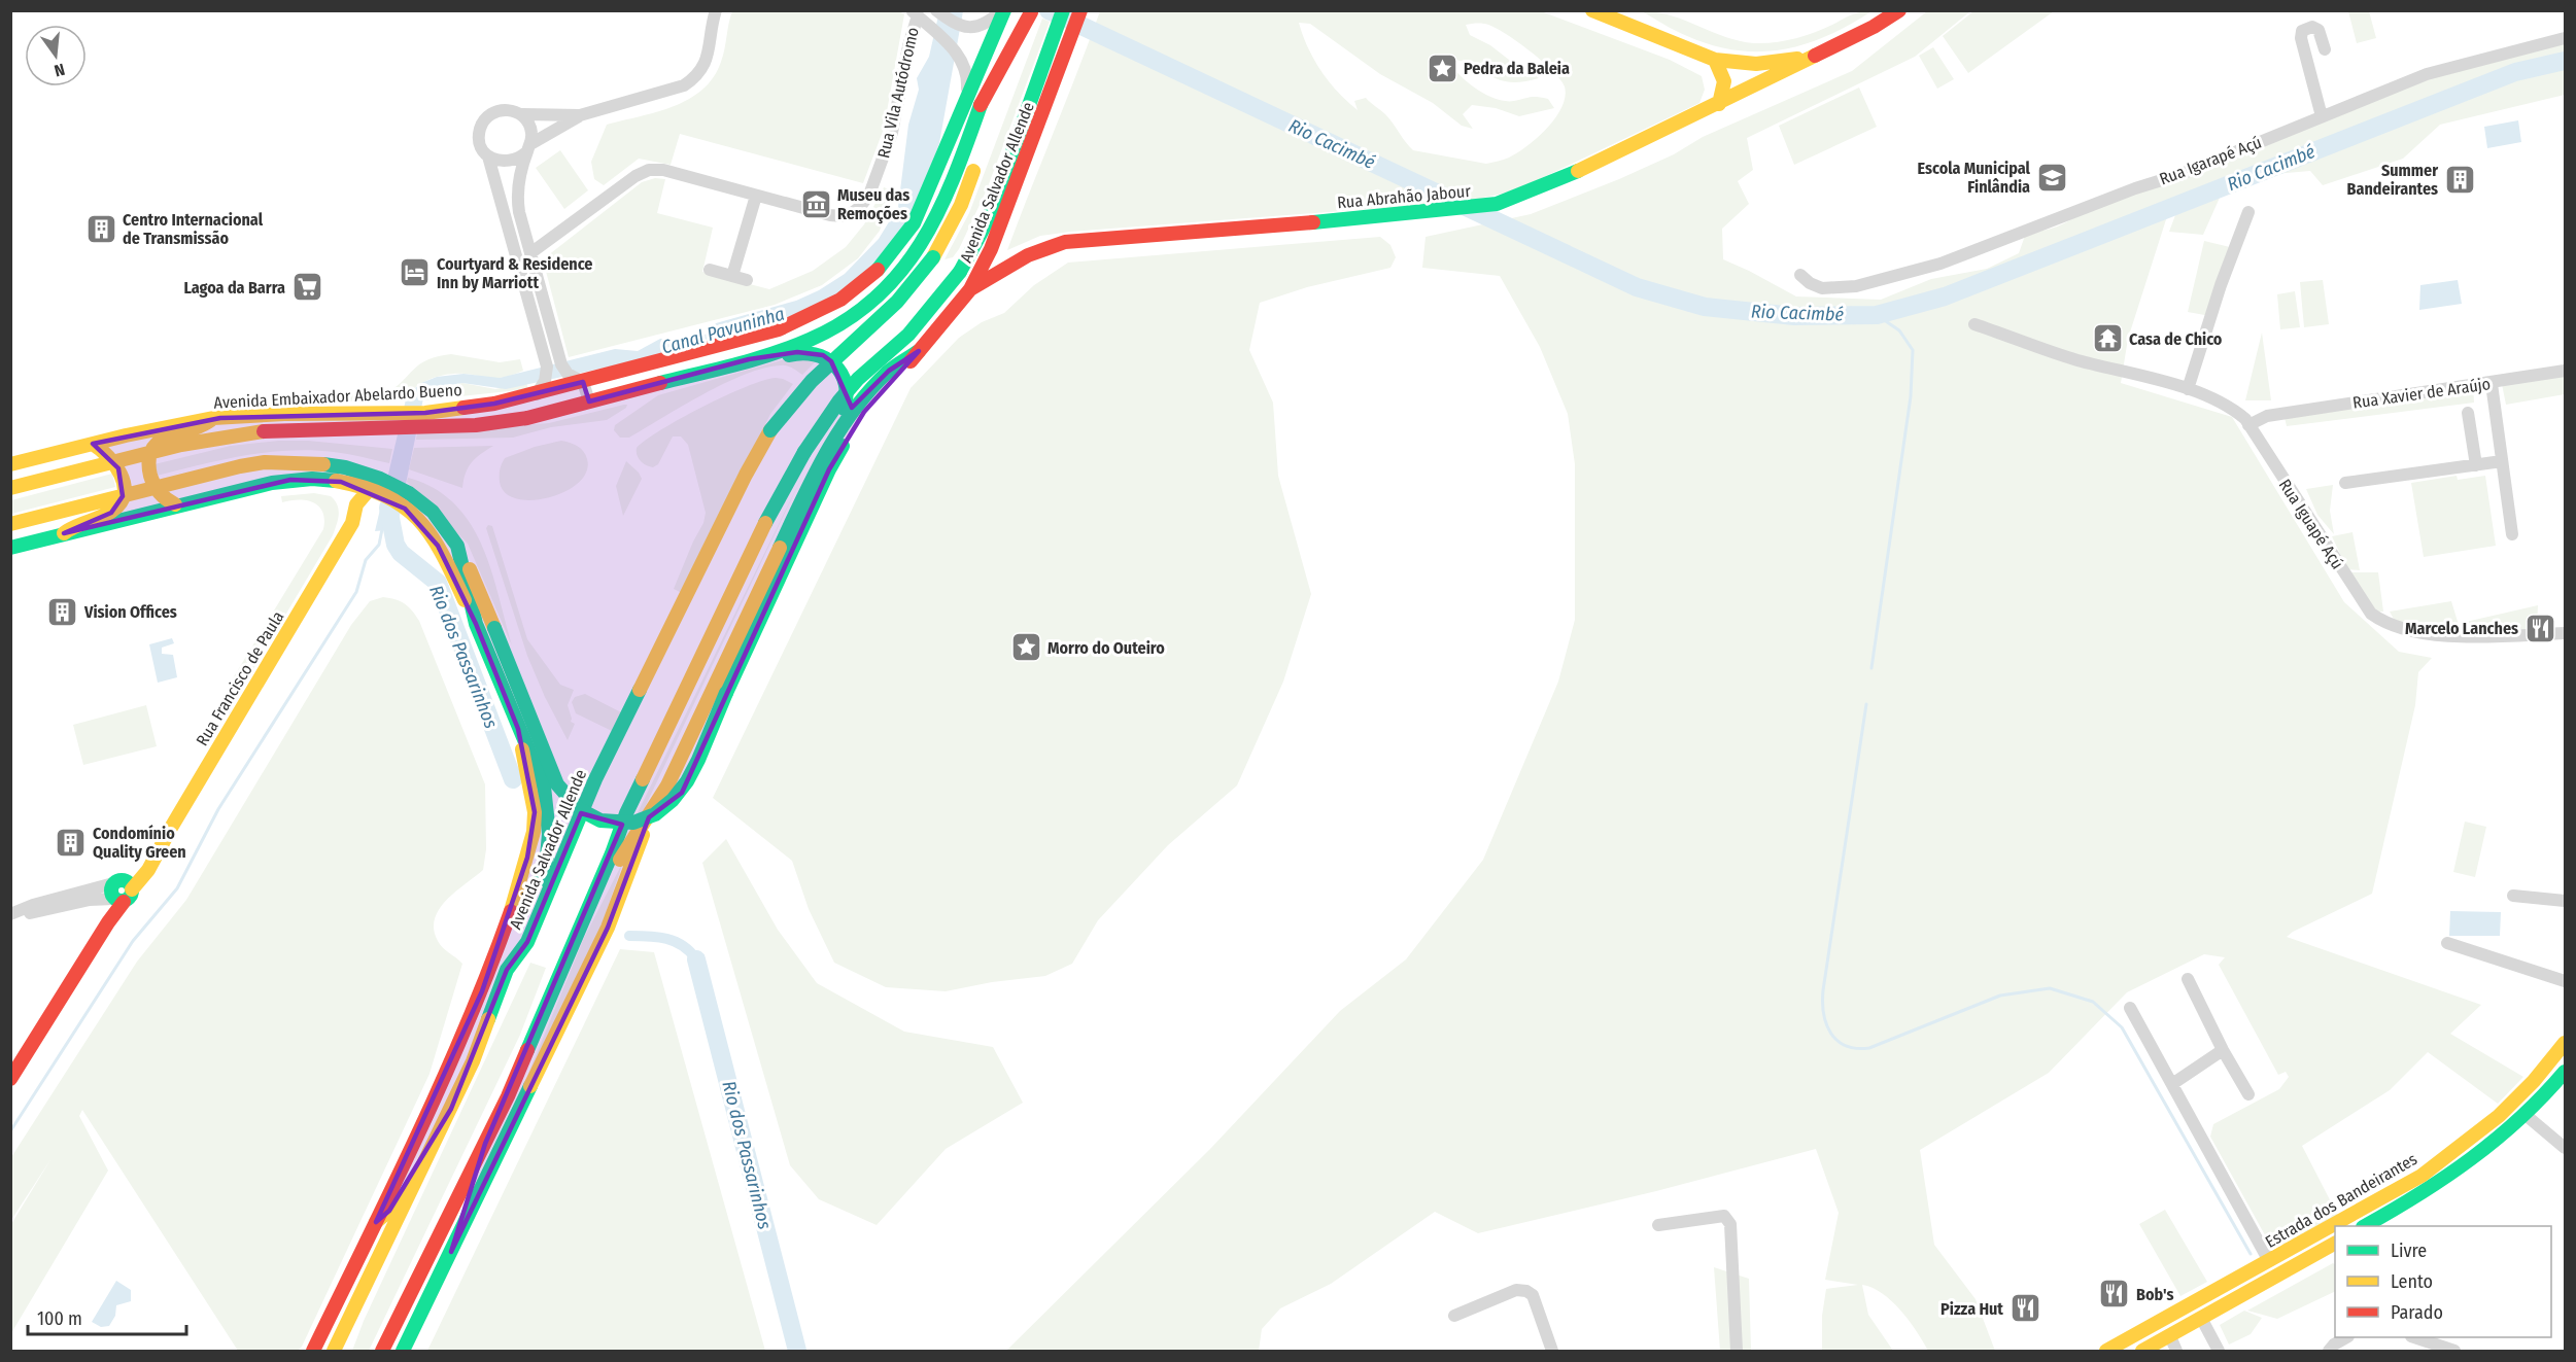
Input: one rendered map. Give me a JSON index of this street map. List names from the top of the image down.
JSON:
{
  "streets": {
    "main road": [
      "Avenida Salvador Allende",
      "Rua Abrahão Jabour",
      "Avenida Embaixador Abelardo Bueno",
      "Rua Francisco de Paula",
      "Estrada dos Bandeirantes"
    ],
    "street": [
      "Rua Vila Autódromo",
      "Rua Igarapé Açú",
      "Rua Xavier de Araújo",
      "Rua Iguapé Açú"
    ]
  },
  "crossings": [
    ["Avenida Salvador Allende", "Rua Abrahão Jabour"],
    ["Avenida Salvador Allende", "Rua Francisco de Paula"],
    ["Rua Xavier de Araújo", "Rua Iguapé Açú"]
  ],
  "water": ["Rio Cacimbé", "Canal Pavuninha", "Rio dos Passarinhos"],
  "places": {
    "place": ["Pedra da Baleia", "Morro do Outeiro"],
    "school or university": ["Escola Municipal Finlândia"],
    "building": [
      "Summer Bandeirantes",
      "Centro Internacional de Transmissão",
      "Vision Offices",
      "Condomínio Quality Green"
    ],
    "museum": ["Museu das Remoções"],
    "hotel": ["Courtyard & Residence Inn by Marriott"],
    "supermarket": ["Lagoa da Barra"],
    "temple": ["Casa de Chico"],
    "restaurant": ["Marcelo Lanches", "Bob's", "Pizza Hut"]
  },
  "legend": ["Livre", "Lento", "Parado"],
  "scale_bar": "100 m",
  "north": "bottom"
}
